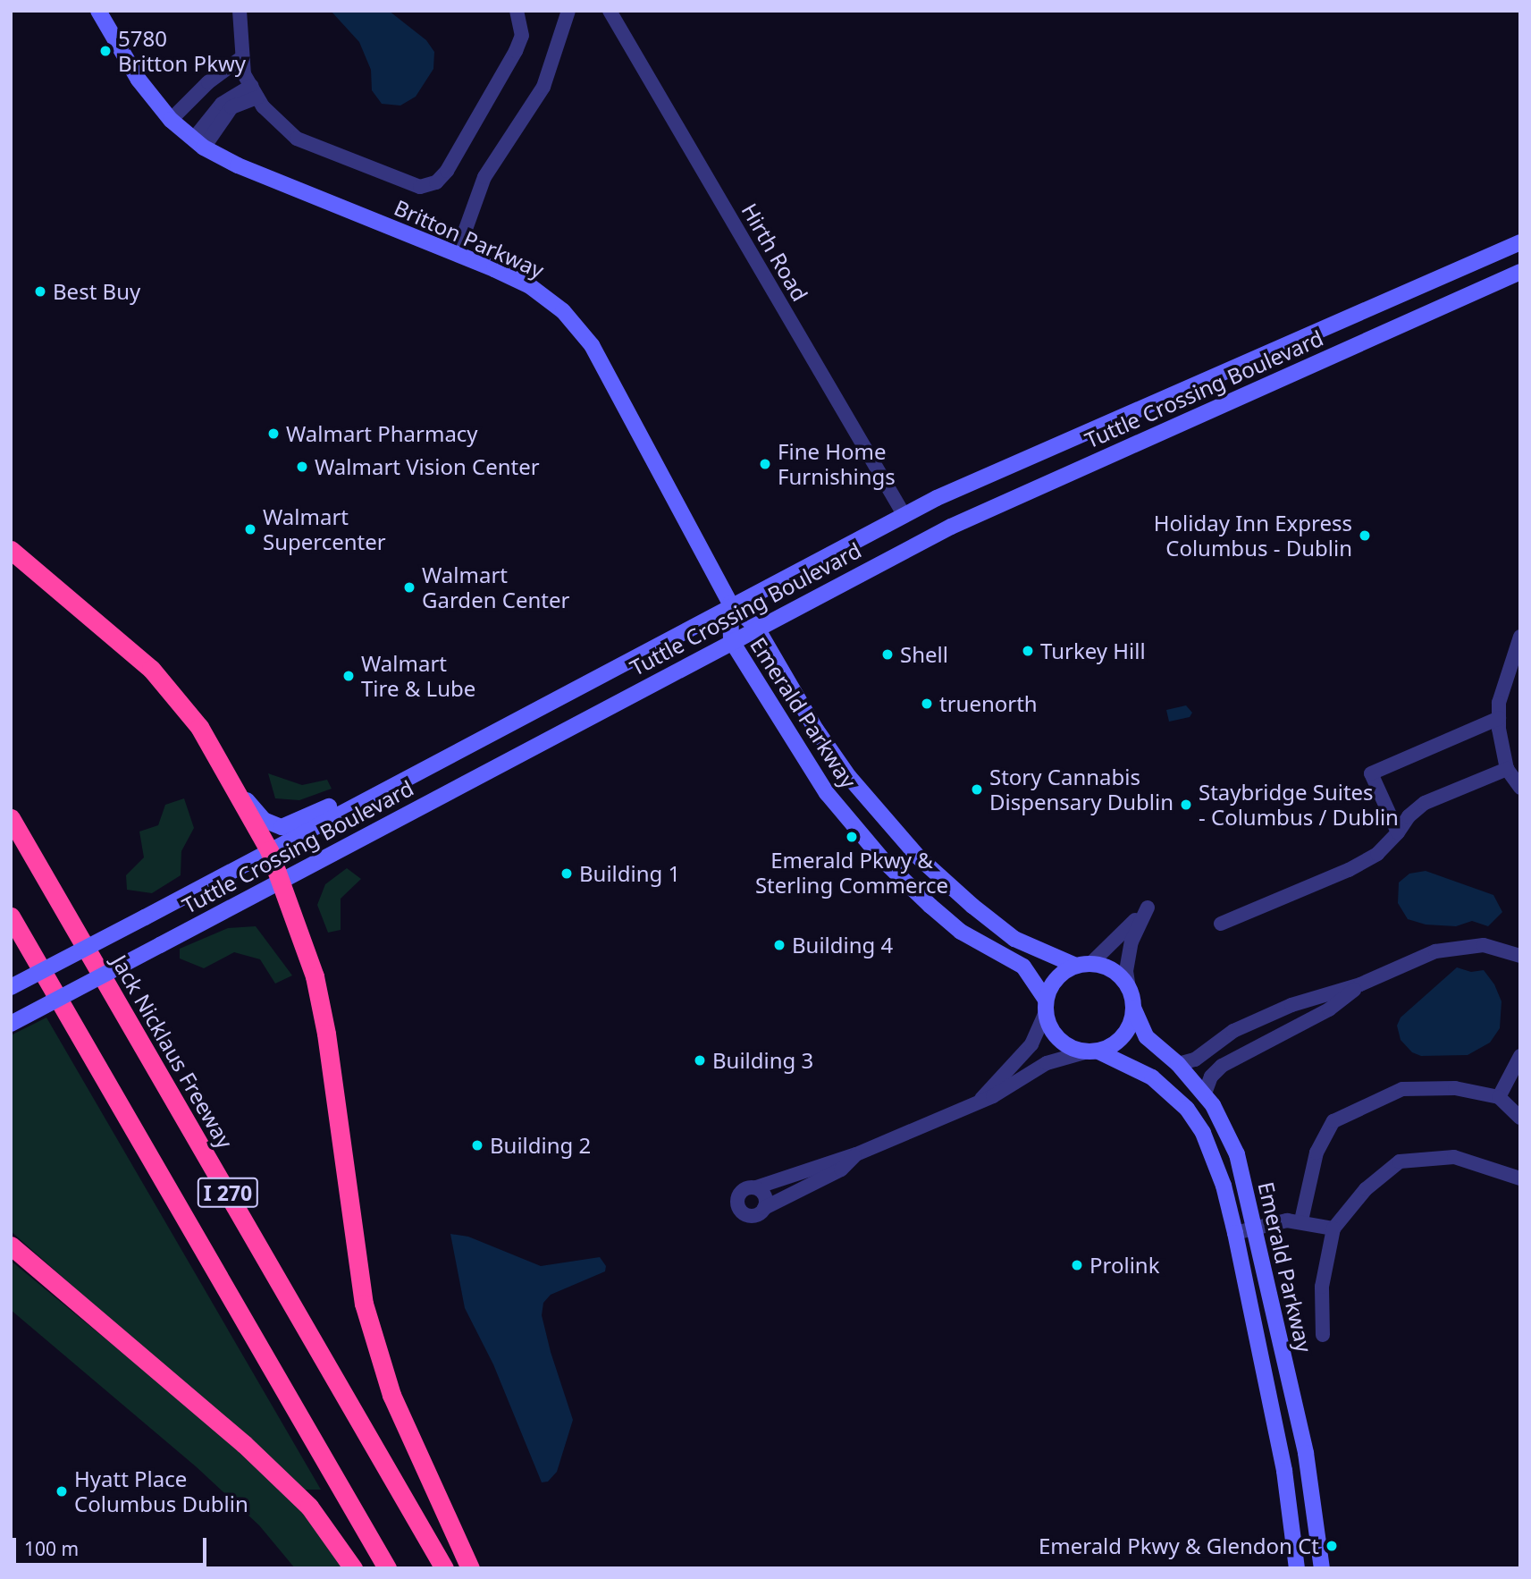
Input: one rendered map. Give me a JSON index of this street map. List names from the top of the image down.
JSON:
{
  "streets": {
    "highway": ["Jack Nicklaus Freeway", "I 270"],
    "main road": ["Britton Parkway", "Tuttle Crossing Boulevard", "Emerald Parkway"],
    "street": ["Hirth Road"]
  },
  "crossings": [
    ["Britton Parkway", "Tuttle Crossing Boulevard"],
    ["Britton Parkway", "Emerald Parkway"],
    ["Hirth Road", "Tuttle Crossing Boulevard"],
    ["Tuttle Crossing Boulevard", "Emerald Parkway"]
  ],
  "places": [
    "5780 Britton Pkwy",
    "Best Buy",
    "Walmart Pharmacy",
    "Fine Home Furnishings",
    "Walmart Vision Center",
    "Walmart Supercenter",
    "Holiday Inn Express Columbus - Dublin",
    "Walmart Garden Center",
    "Turkey Hill",
    "Shell",
    "Walmart Tire & Lube",
    "truenorth",
    "Story Cannabis Dispensary Dublin",
    "Staybridge Suites - Columbus / Dublin",
    "Emerald Pkwy & Sterling Commerce",
    "Building 1",
    "Building 4",
    "Building 3",
    "Building 2",
    "Prolink",
    "Hyatt Place Columbus Dublin",
    "Emerald Pkwy & Glendon Ct"
  ],
  "scale_bar": "100 m"
}
